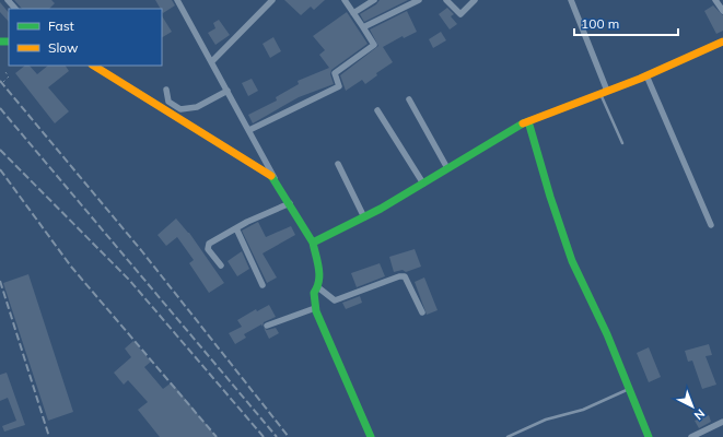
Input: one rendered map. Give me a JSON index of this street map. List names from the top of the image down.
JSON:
{
  "legend": ["Fast", "Slow"],
  "scale_bar": "100 m",
  "north": "bottom right"
}
